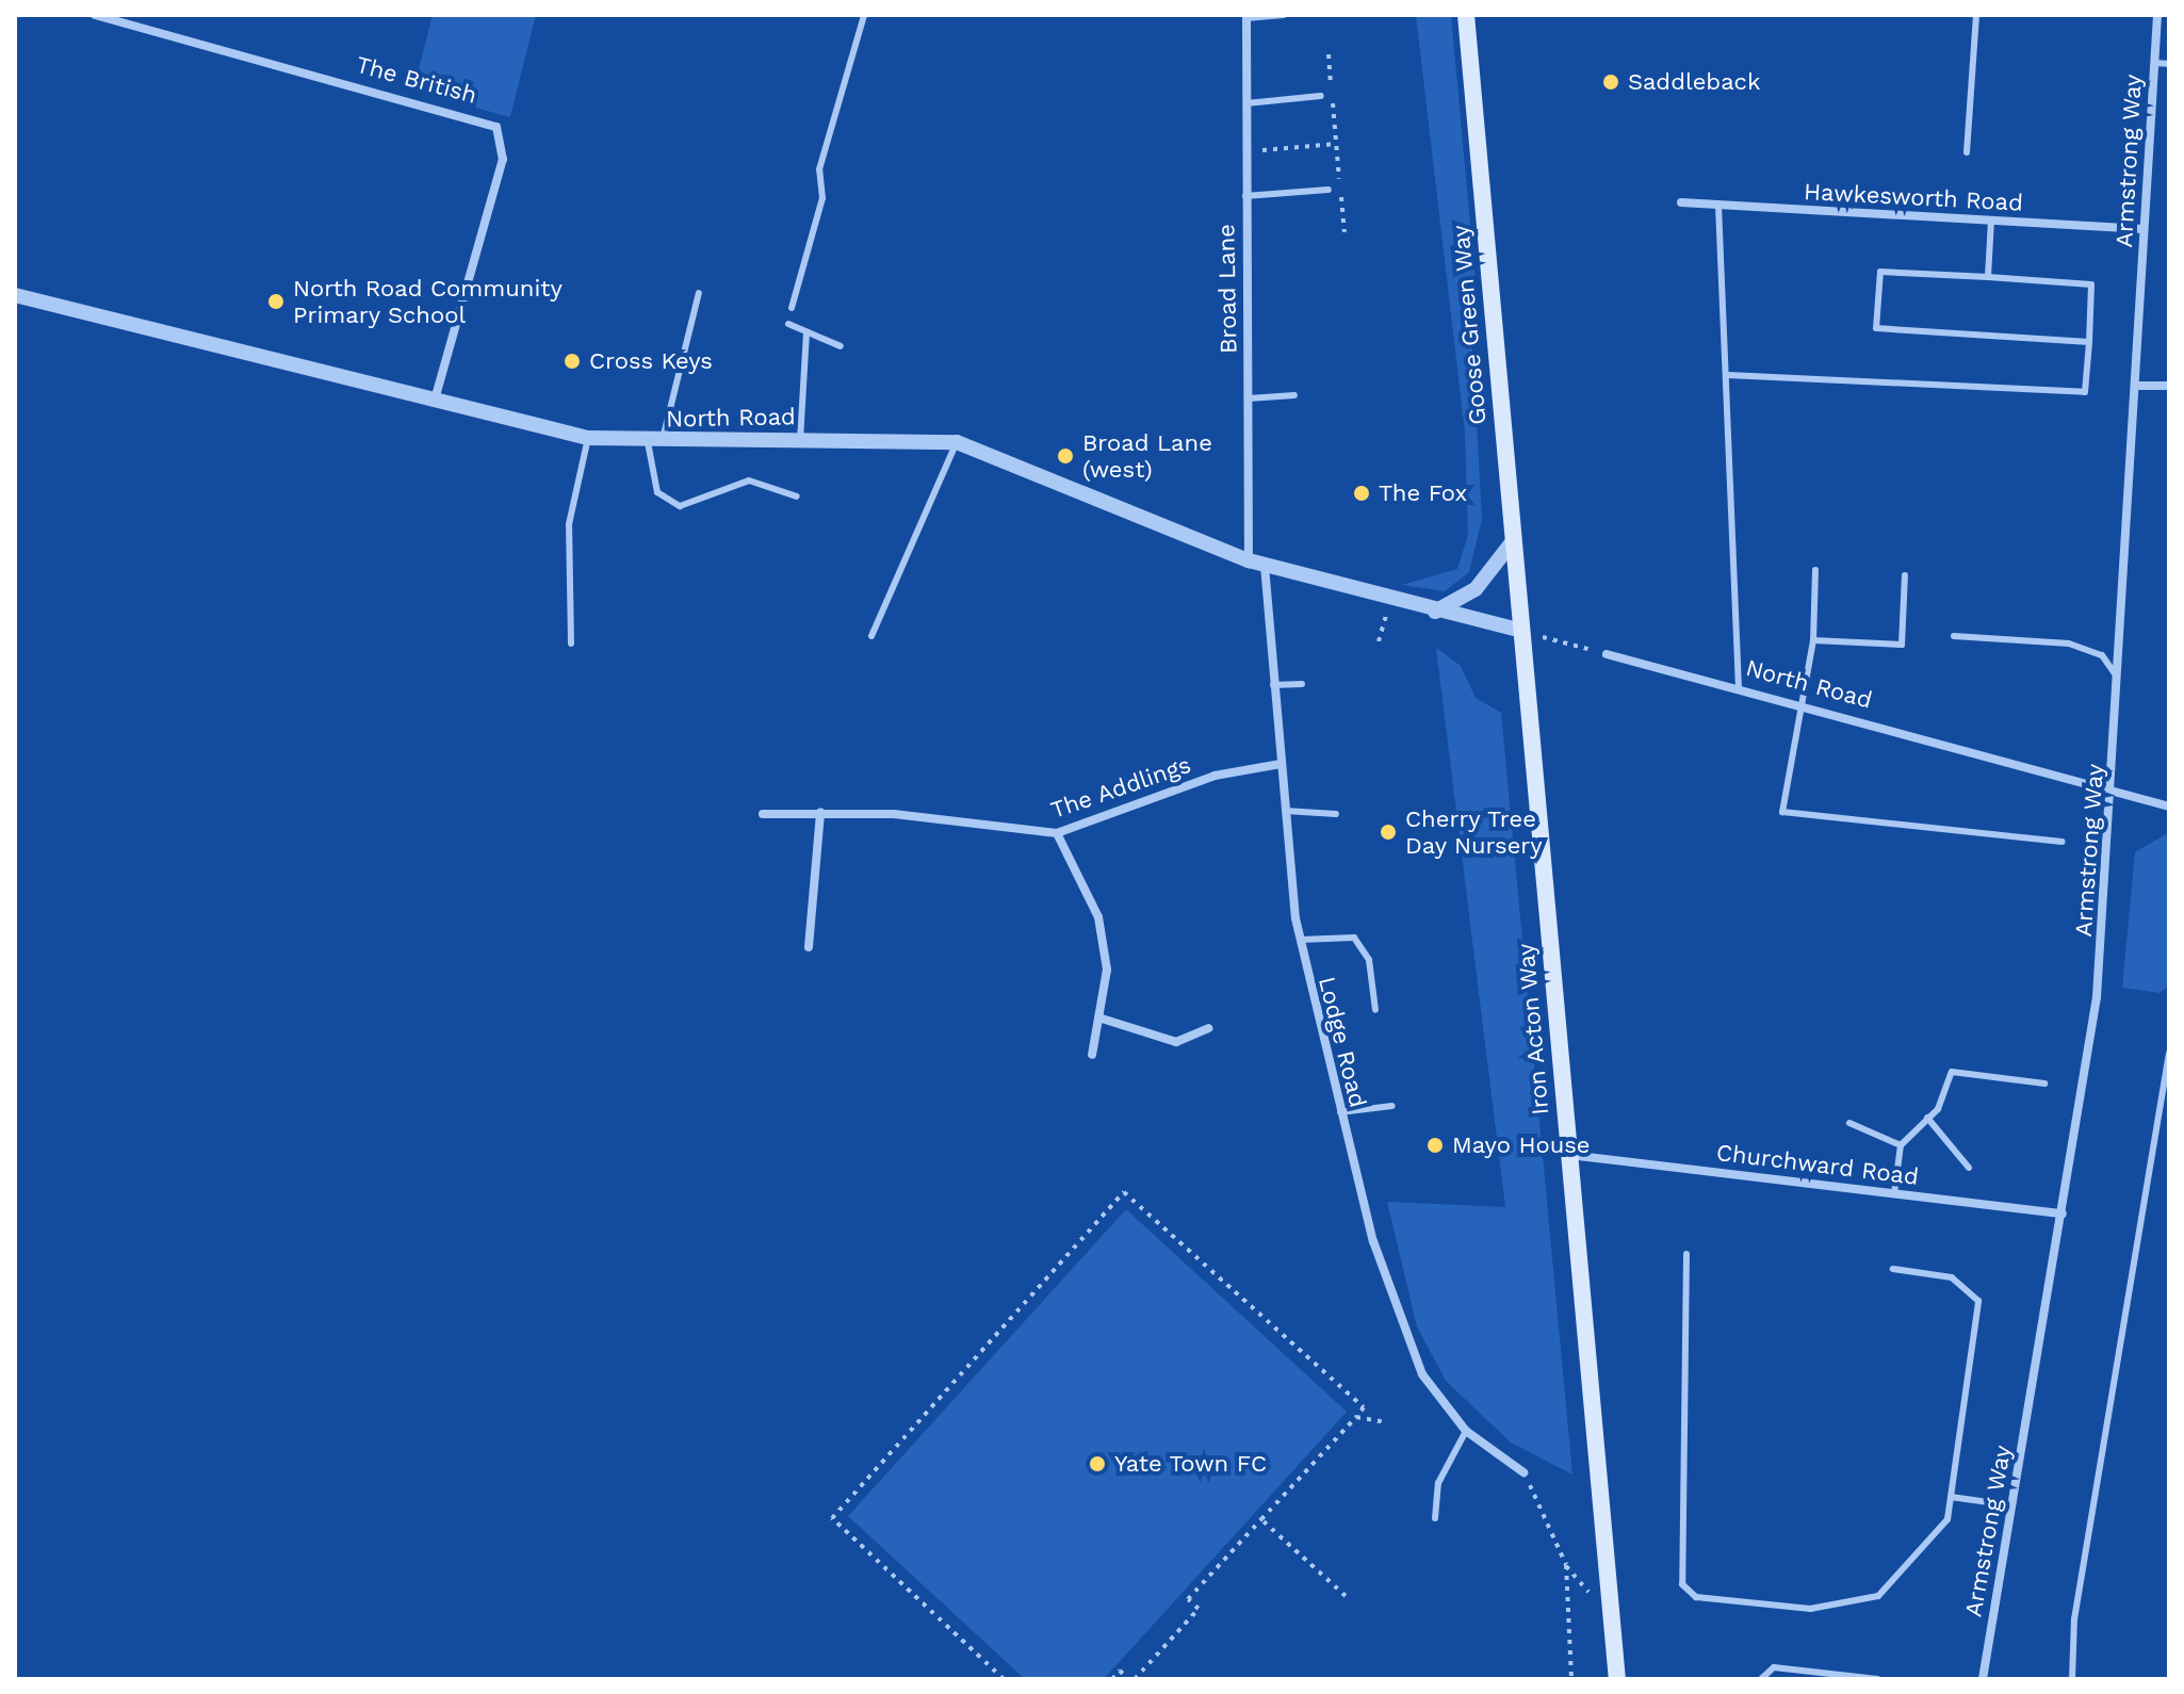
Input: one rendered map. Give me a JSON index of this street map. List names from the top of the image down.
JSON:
{
  "streets": {
    "main road": ["Goose Green Way", "Iron Acton Way"],
    "street": [
      "The British",
      "Armstrong Way",
      "Hawkesworth Road",
      "Broad Lane",
      "North Road",
      "The Addlings",
      "Lodge Road",
      "Churchward Road"
    ]
  },
  "crossings": [
    ["The British", "North Road"],
    ["Armstrong Way", "Hawkesworth Road"],
    ["Armstrong Way", "North Road"],
    ["Armstrong Way", "Churchward Road"],
    ["Broad Lane", "North Road"],
    ["Goose Green Way", "North Road"],
    ["Goose Green Way", "Iron Acton Way"],
    ["North Road", "Iron Acton Way"],
    ["North Road", "Lodge Road"],
    ["The Addlings", "Lodge Road"],
    ["Iron Acton Way", "Churchward Road"]
  ],
  "places": [
    "Saddleback",
    "North Road Community Primary School",
    "Cross Keys",
    "Broad Lane (west)",
    "The Fox",
    "Cherry Tree Day Nursery",
    "Mayo House",
    "Yate Town FC"
  ]
}
